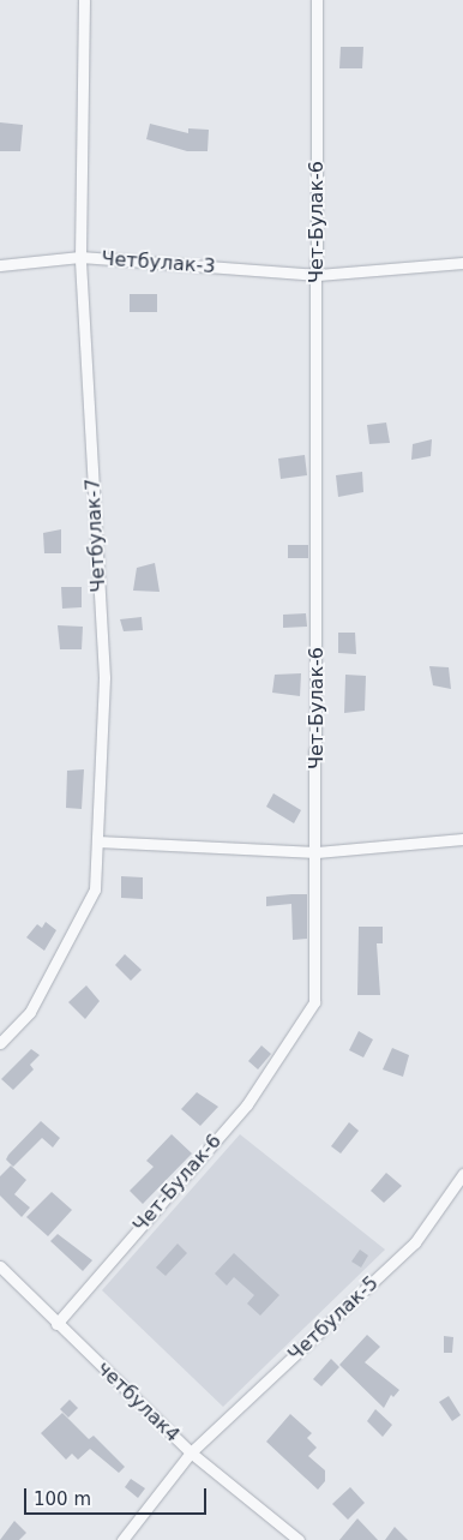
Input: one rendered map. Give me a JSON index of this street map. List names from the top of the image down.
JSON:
{
  "streets": {
    "street": [
      "Чет-Булак-6",
      "Четбулак-3",
      "Четбулак-7",
      "Четбулак-5",
      "четбулак4"
    ]
  },
  "crossings": [
    ["Чет-Булак-6", "Четбулак-3"],
    ["Чет-Булак-6", "четбулак4"],
    ["Четбулак-3", "Четбулак-7"],
    ["Четбулак-5", "четбулак4"]
  ],
  "scale_bar": "100 m"
}
